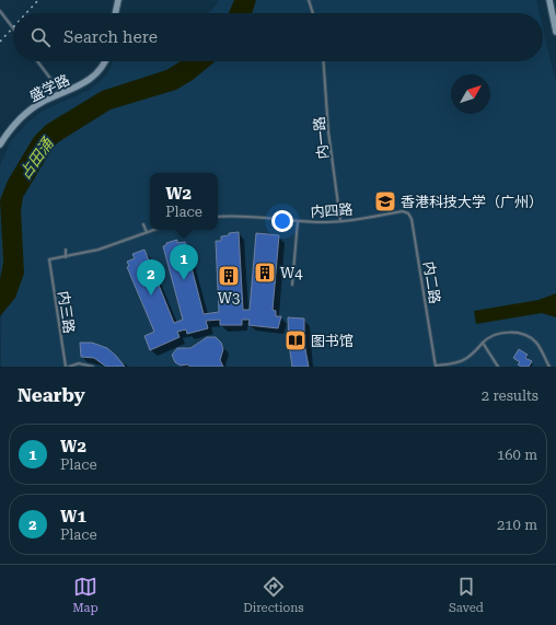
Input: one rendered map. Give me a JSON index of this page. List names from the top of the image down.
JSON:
{
  "streets": {
    "street": ["盛学路"],
    "lane": [
      "内一路",
      "内四路",
      "内二路",
      "内三路"
    ]
  },
  "crossings": [
    ["内一路", "内四路"],
    ["内四路", "内二路"]
  ],
  "water": ["占田涌"],
  "places": {
    "school or university": ["香港科技大学（广州）"],
    "building": ["W4", "W3"],
    "library": ["图书馆"]
  },
  "north": "top right",
  "page": {
    "search": "Search here",
    "popup": ["W2", "Place"],
    "pins": ["1", "2"],
    "heading": ["Nearby", "2 results"],
    "list": [
      {
        "mark": "1",
        "name": "W2",
        "note": "Place",
        "value": "160 m"
      },
      {
        "mark": "2",
        "name": "W1",
        "note": "Place",
        "value": "210 m"
      }
    ],
    "nav": ["Map", "Directions", "Saved"]
  }
}
